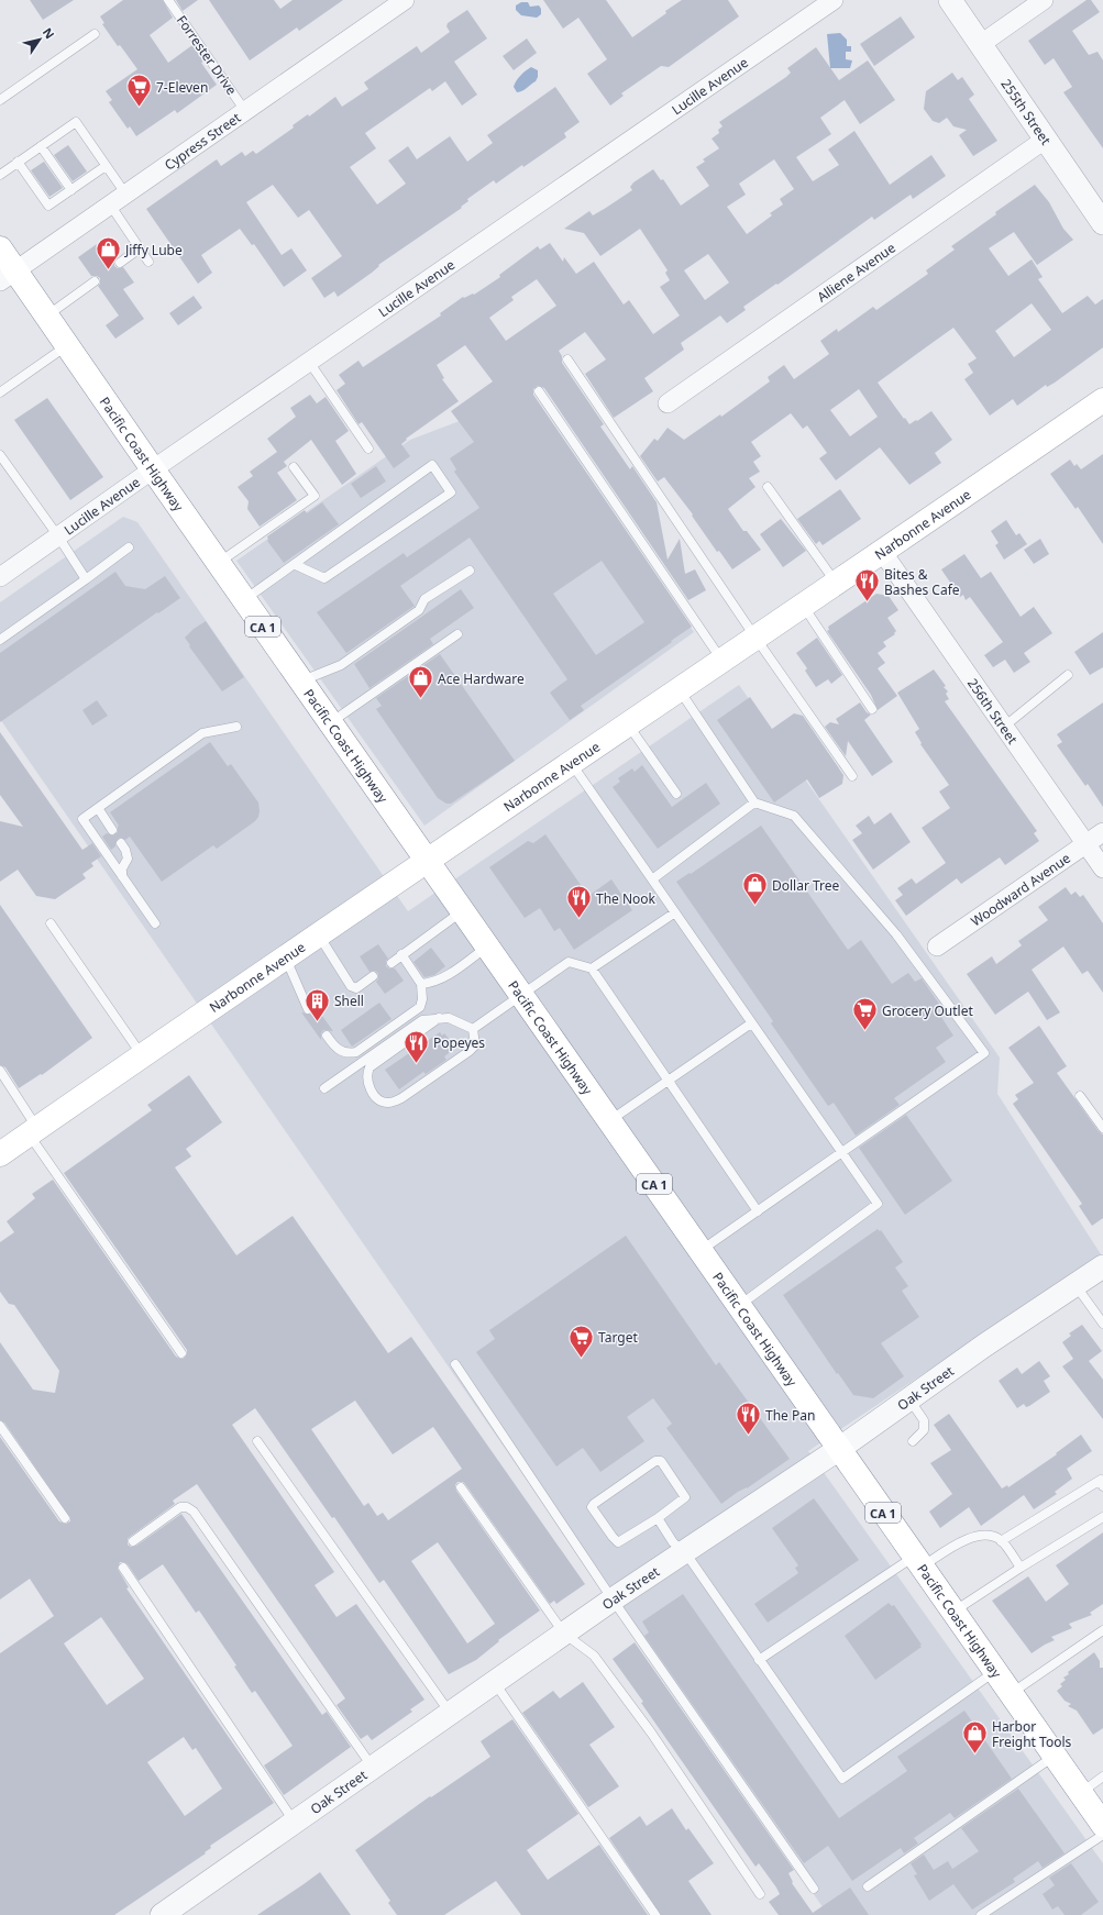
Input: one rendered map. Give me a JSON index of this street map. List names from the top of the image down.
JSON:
{
  "streets": {
    "main road": ["Pacific Coast Highway", "Narbonne Avenue", "CA 1"],
    "street": [
      "Lucille Avenue",
      "255th Street",
      "Cypress Street",
      "Alliene Avenue",
      "256th Street",
      "Woodward Avenue",
      "Oak Street"
    ],
    "lane": ["Forrester Drive"]
  },
  "crossings": [
    ["Forrester Drive", "Cypress Street"],
    ["Lucille Avenue", "Pacific Coast Highway"],
    ["255th Street", "Alliene Avenue"],
    ["Cypress Street", "Pacific Coast Highway"],
    ["Pacific Coast Highway", "Narbonne Avenue"],
    ["Pacific Coast Highway", "Oak Street"],
    ["Narbonne Avenue", "256th Street"],
    ["256th Street", "Woodward Avenue"]
  ],
  "places": {
    "supermarket": ["7-Eleven", "Grocery Outlet", "Target"],
    "shop": [
      "Jiffy Lube",
      "Ace Hardware",
      "Dollar Tree",
      "Harbor Freight Tools"
    ],
    "restaurant": [
      "Bites & Bashes Cafe",
      "The Nook",
      "Popeyes",
      "The Pan"
    ],
    "building": ["Shell"]
  },
  "north": "top right"
}
